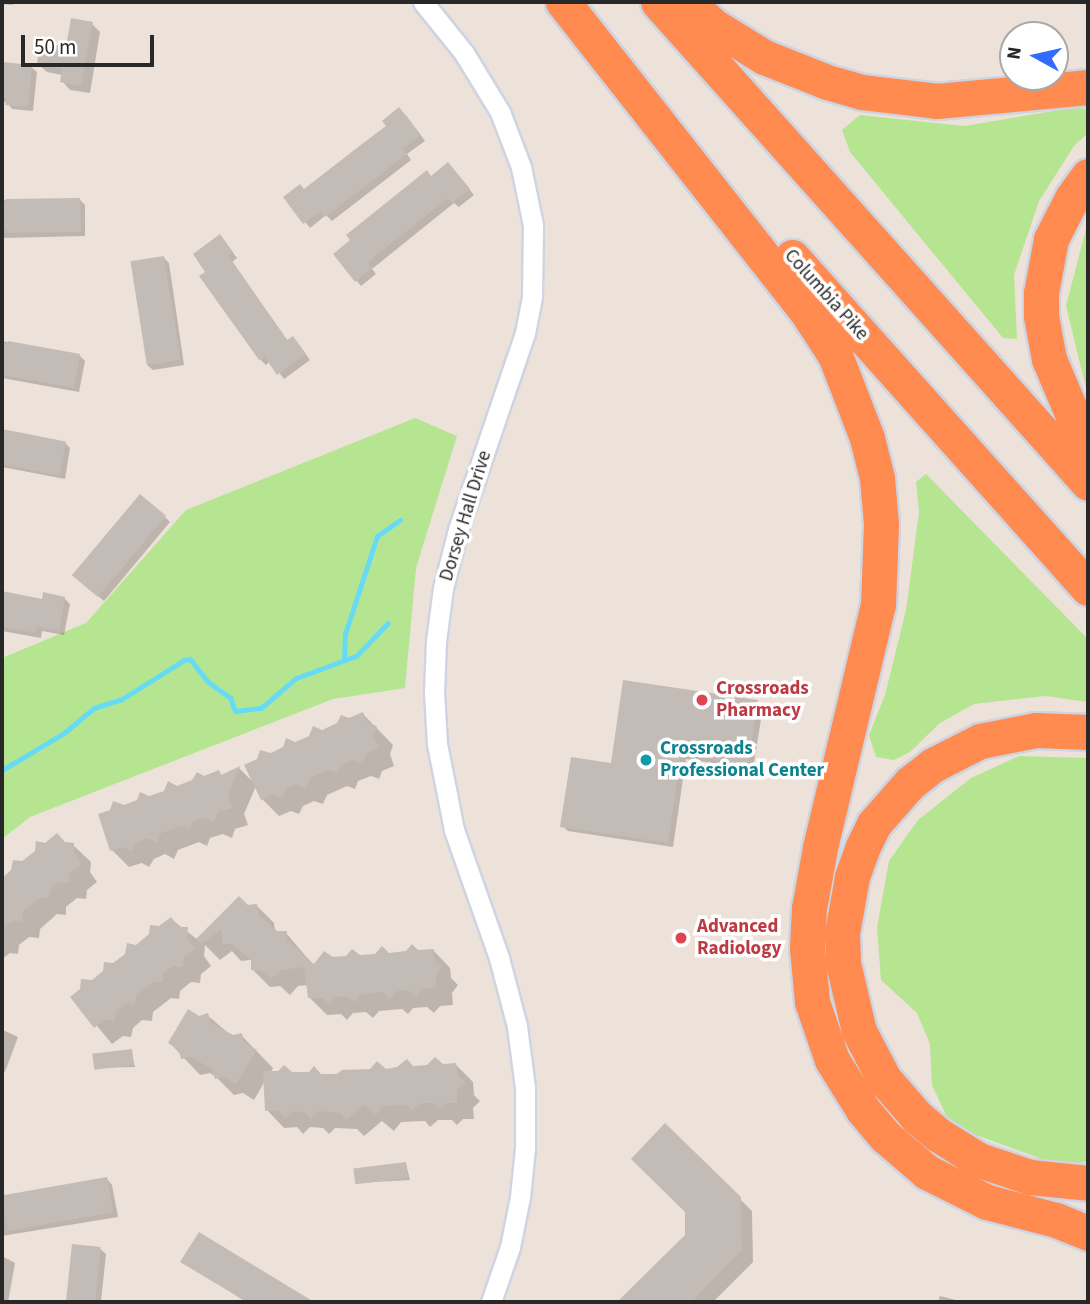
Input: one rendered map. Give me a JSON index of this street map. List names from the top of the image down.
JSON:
{
  "streets": {
    "highway": ["Columbia Pike"],
    "street": ["Dorsey Hall Drive"]
  },
  "places": ["Crossroads Pharmacy", "Crossroads Professional Center", "Advanced Radiology"],
  "scale_bar": "50 m",
  "north": "left"
}
